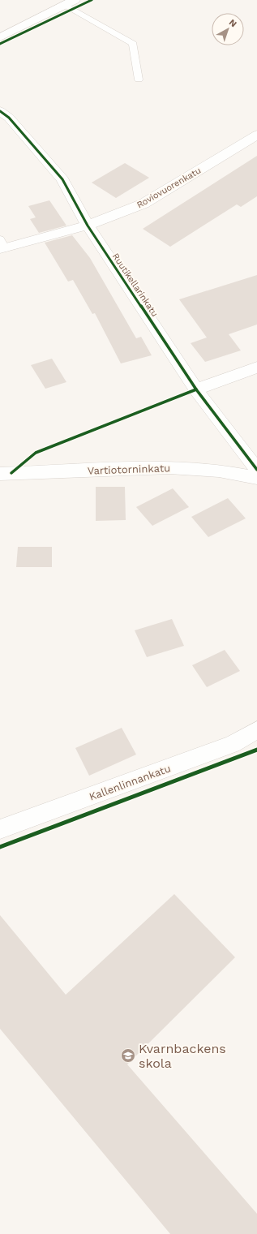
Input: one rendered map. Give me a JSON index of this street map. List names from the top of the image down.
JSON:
{
  "streets": {
    "street": [
      "Roviovuorenkatu",
      "Ruutikellarinkatu",
      "Vartiotorninkatu",
      "Kallenlinnankatu"
    ]
  },
  "crossings": [
    ["Roviovuorenkatu", "Ruutikellarinkatu"]
  ],
  "places": {
    "school or university": ["Kvarnbackens skola"]
  },
  "north": "top right"
}
